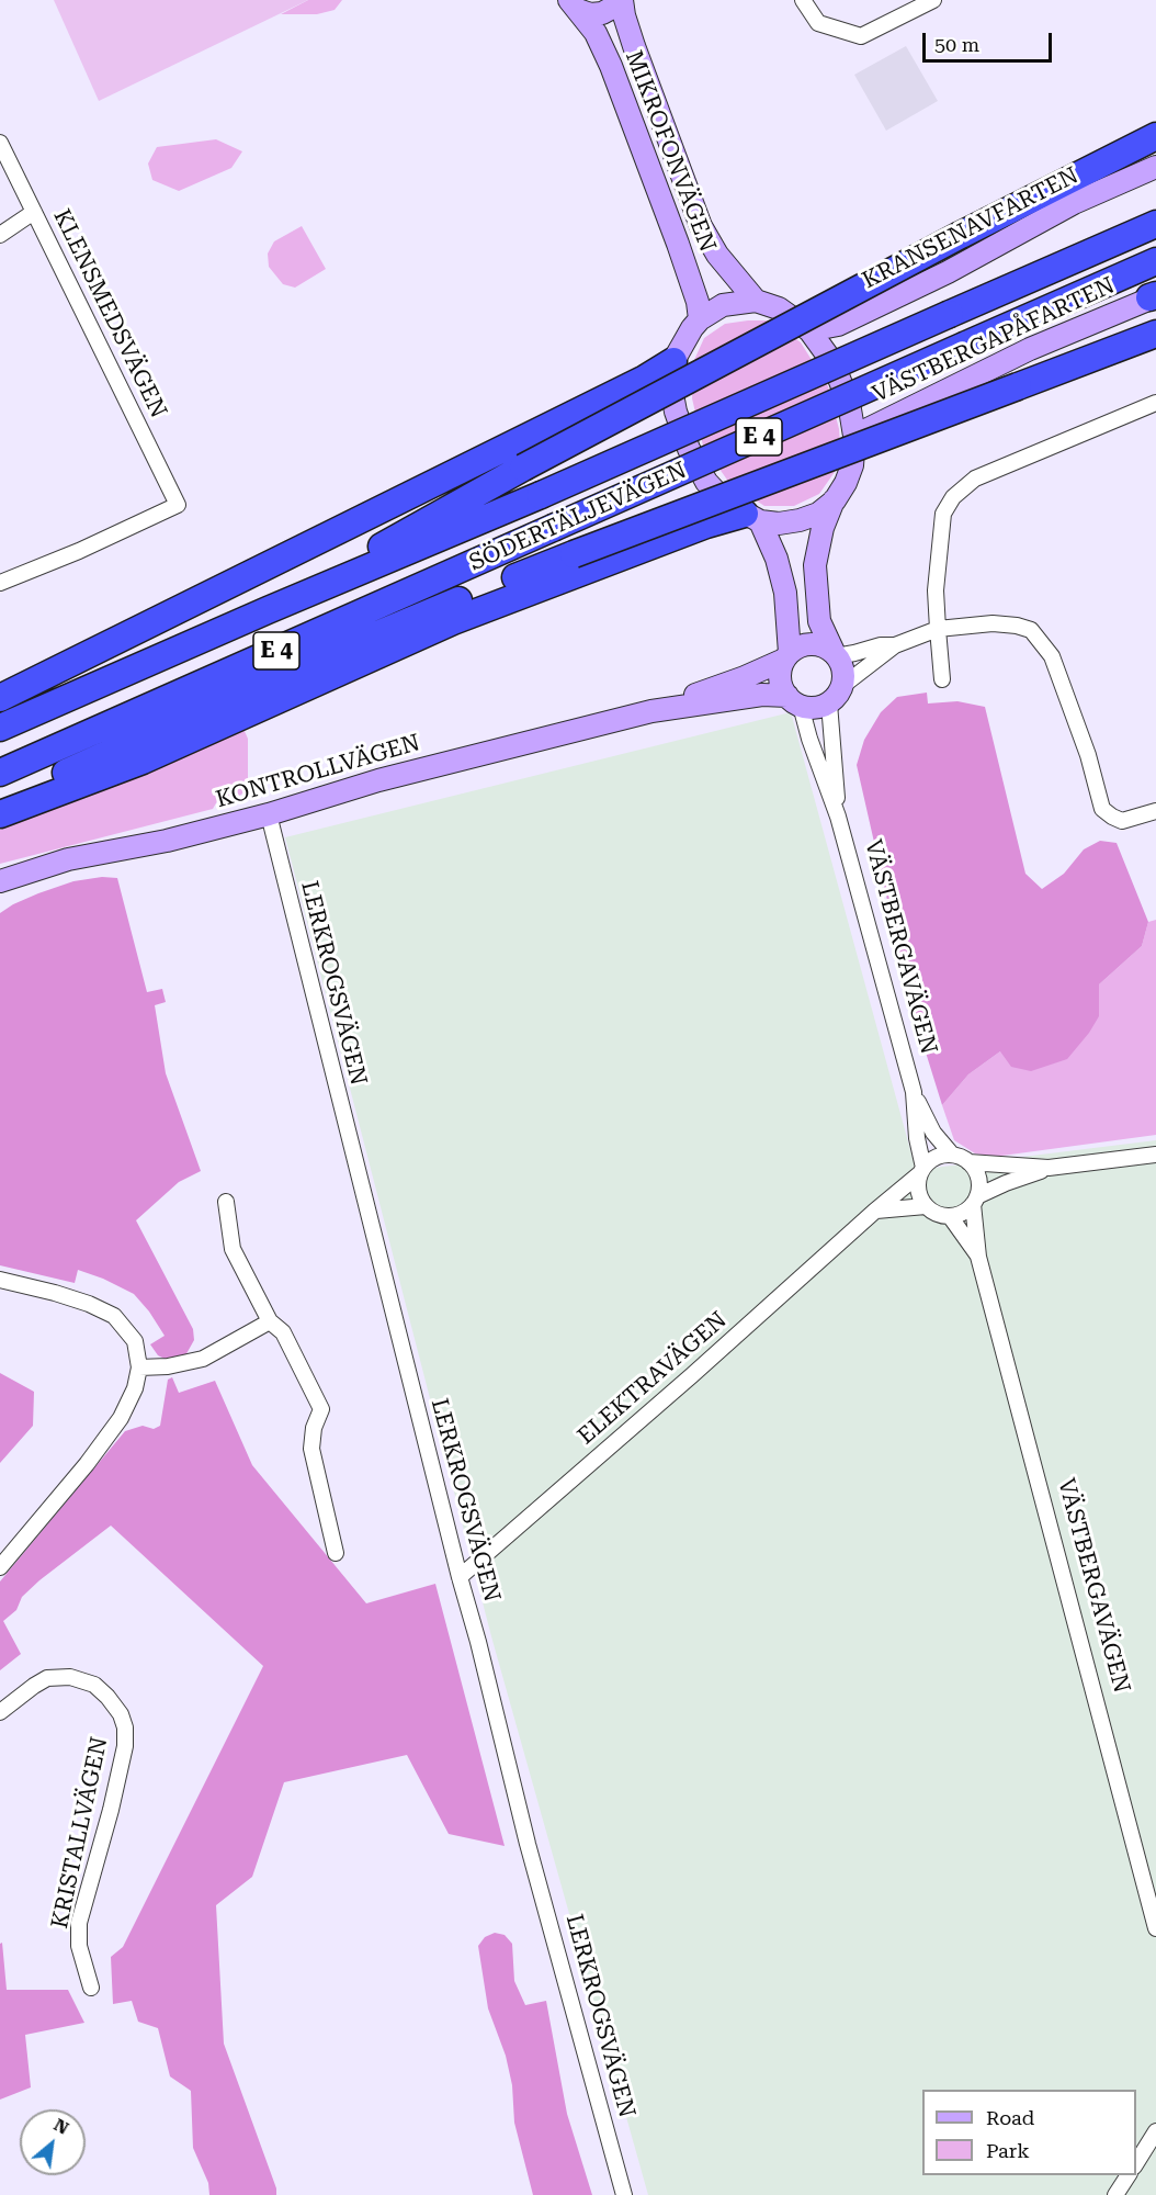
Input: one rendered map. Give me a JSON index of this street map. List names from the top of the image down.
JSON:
{
  "streets": {
    "highway": ["E 4", "SÖDERTÄLJEVÄGEN"],
    "street": [
      "MIKROFONVÄGEN",
      "KRANSENAVFARTEN",
      "KLENSMEDSVÄGEN",
      "VÄSTBERGAPÅFARTEN",
      "KONTROLLVÄGEN",
      "VÄSTBERGAVÄGEN",
      "LERKROGSVÄGEN",
      "ELEKTRAVÄGEN",
      "KRISTALLVÄGEN"
    ]
  },
  "crossings": [
    ["MIKROFONVÄGEN", "KRANSENAVFARTEN"],
    ["MIKROFONVÄGEN", "VÄSTBERGAPÅFARTEN"],
    ["KRANSENAVFARTEN", "VÄSTBERGAPÅFARTEN"],
    ["KONTROLLVÄGEN", "VÄSTBERGAVÄGEN"],
    ["KONTROLLVÄGEN", "LERKROGSVÄGEN"],
    ["VÄSTBERGAVÄGEN", "ELEKTRAVÄGEN"],
    ["LERKROGSVÄGEN", "ELEKTRAVÄGEN"]
  ],
  "legend": ["Road", "Park"],
  "scale_bar": "50 m",
  "north": "top right"
}
